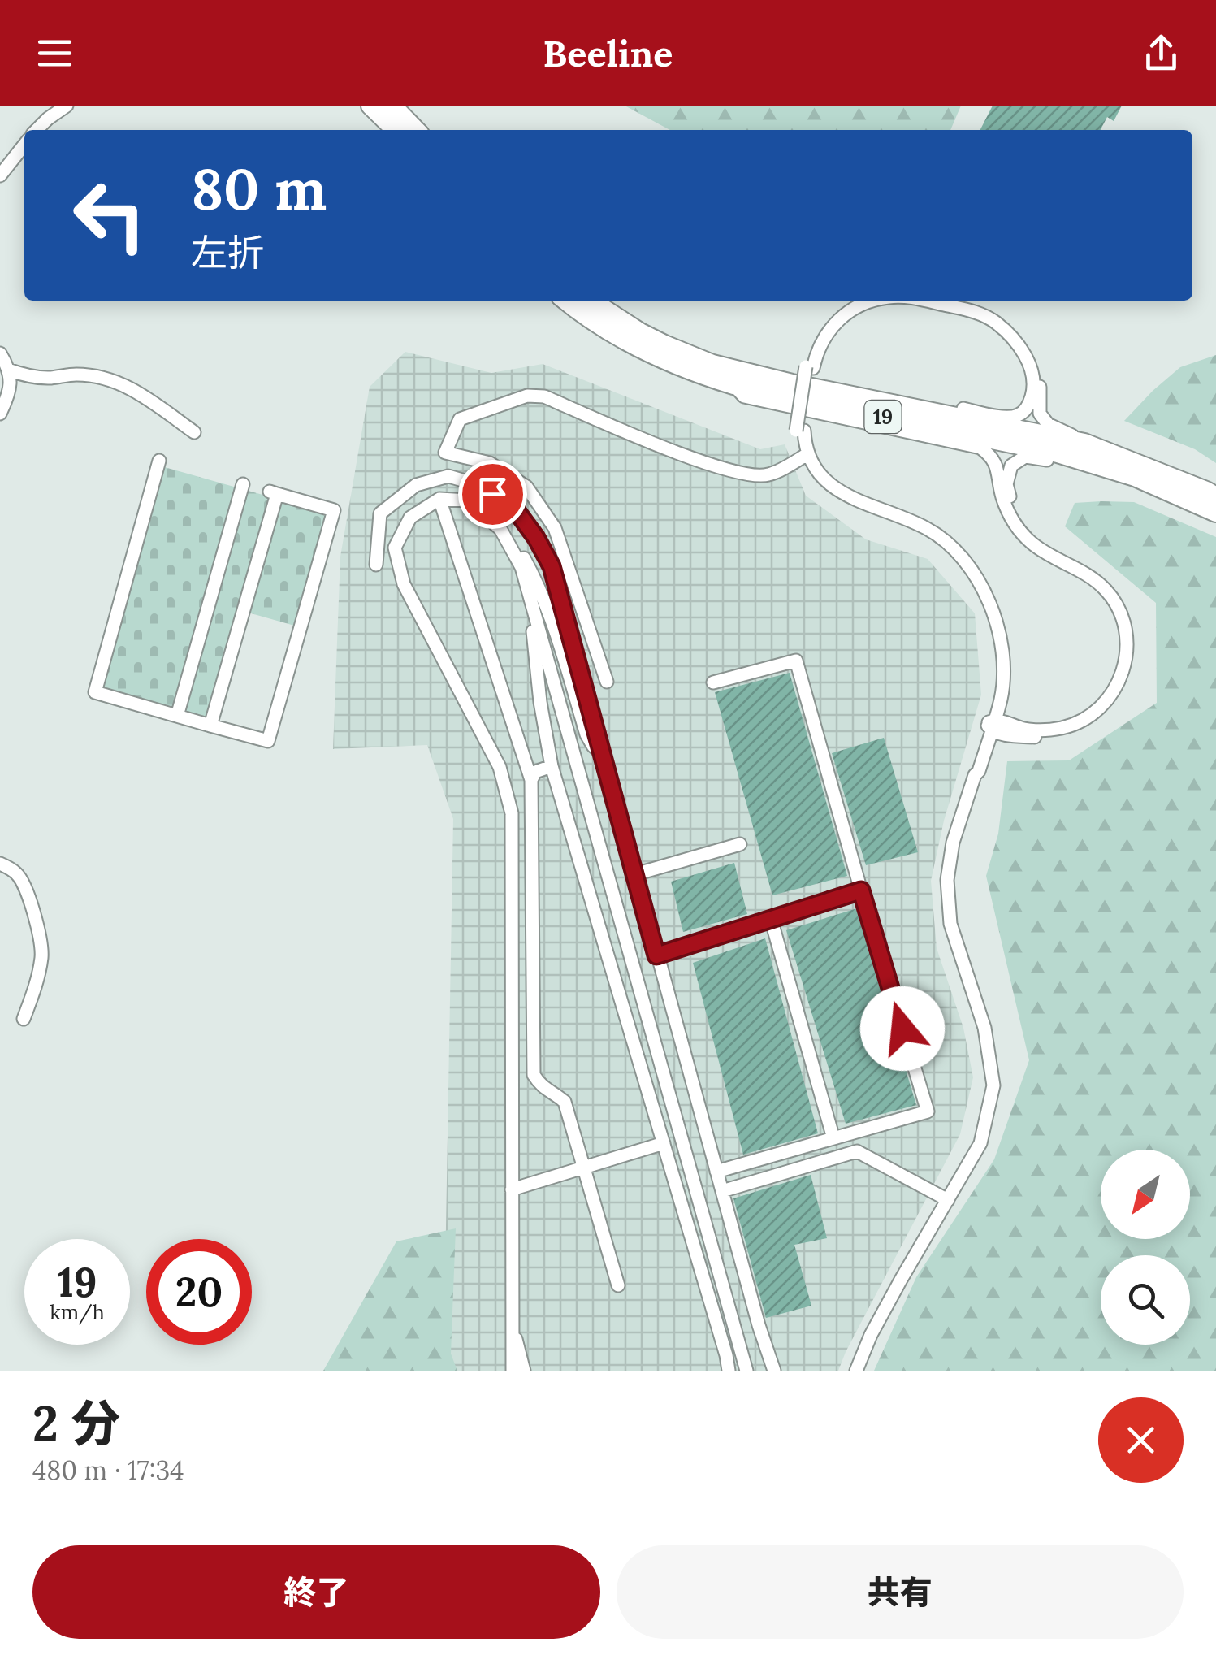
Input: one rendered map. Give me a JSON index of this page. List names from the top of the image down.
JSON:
{
  "streets": {
    "highway": ["19"]
  },
  "north": "bottom left",
  "page": {
    "header": "Beeline",
    "turn": ["80 m", "左折"],
    "speed": "19 km/h",
    "limit": "20",
    "heading": ["2 分", "480 m · 17:34"],
    "buttons": ["終了", "共有"]
  }
}
